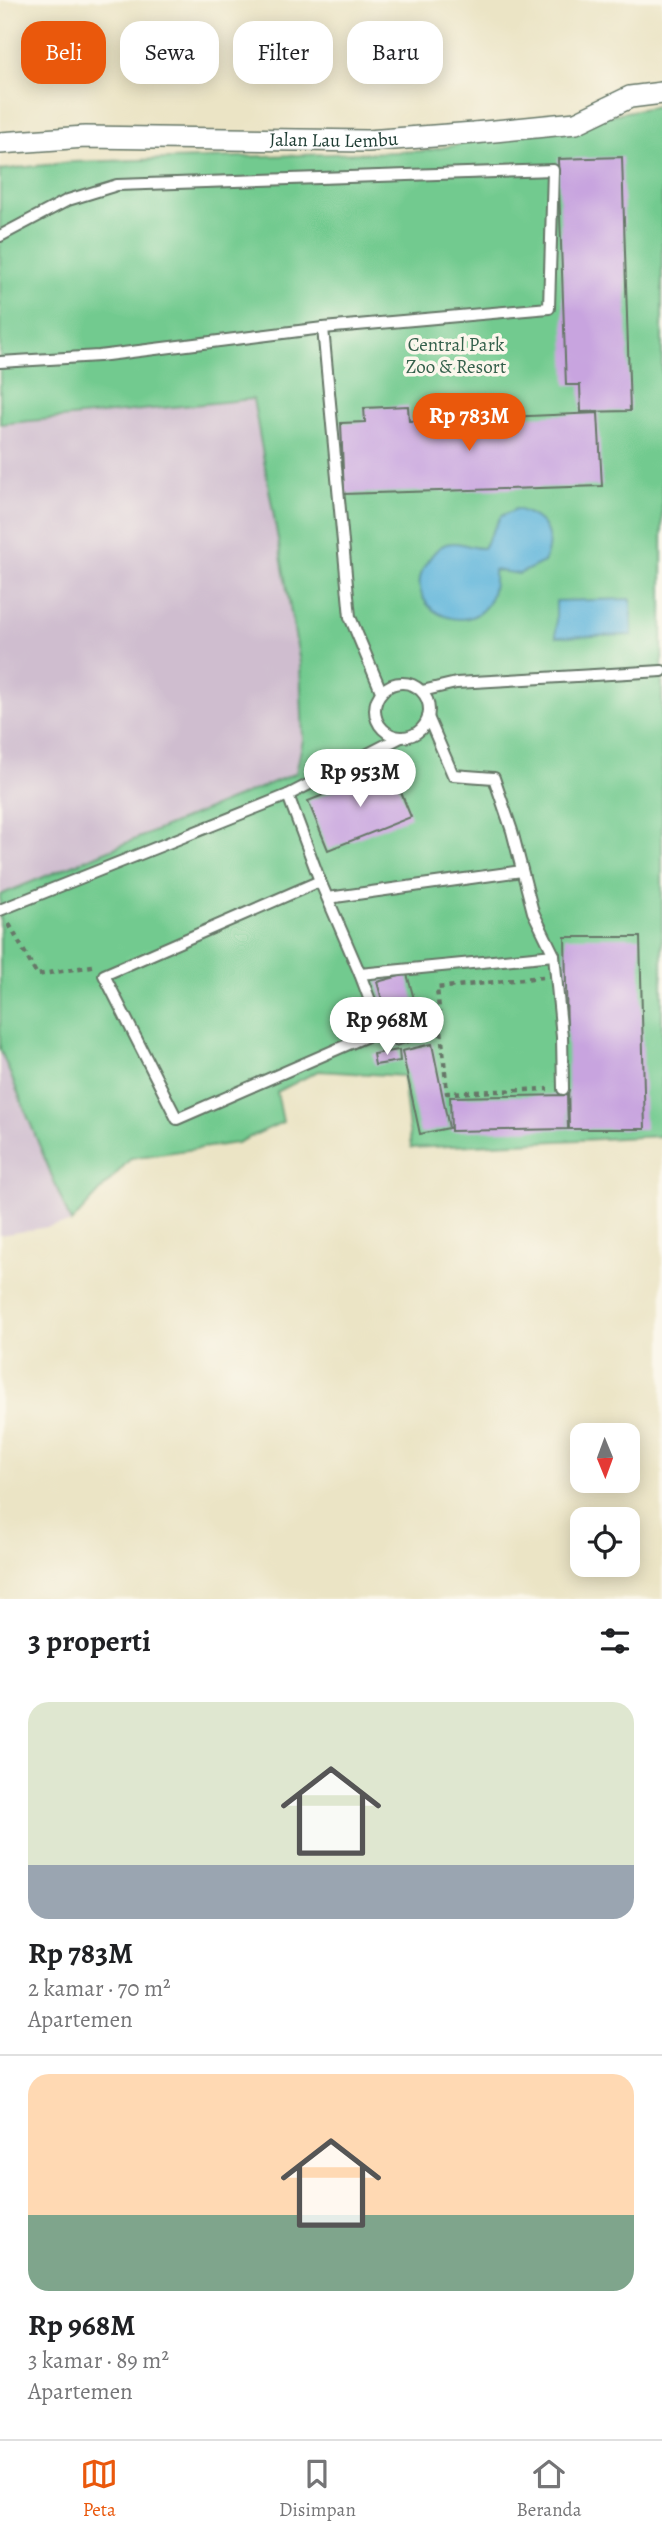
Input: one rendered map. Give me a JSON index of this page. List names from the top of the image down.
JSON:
{
  "streets": {
    "street": ["Jalan Lau Lembu"]
  },
  "parks": ["Central Park Zoo & Resort"],
  "north": "bottom",
  "page": {
    "chip": [
      "Beli",
      "Sewa",
      "Filter",
      "Baru"
    ],
    "price": ["Rp 783M", "Rp 953M", "Rp 968M"],
    "heading": "3 properti",
    "list": [
      {
        "name": "Rp 783M",
        "note": "2 kamar · 70 m² · Apartemen"
      },
      {
        "name": "Rp 968M",
        "note": "3 kamar · 89 m² · Apartemen"
      }
    ],
    "tabs": ["Peta", "Disimpan", "Beranda"]
  }
}
